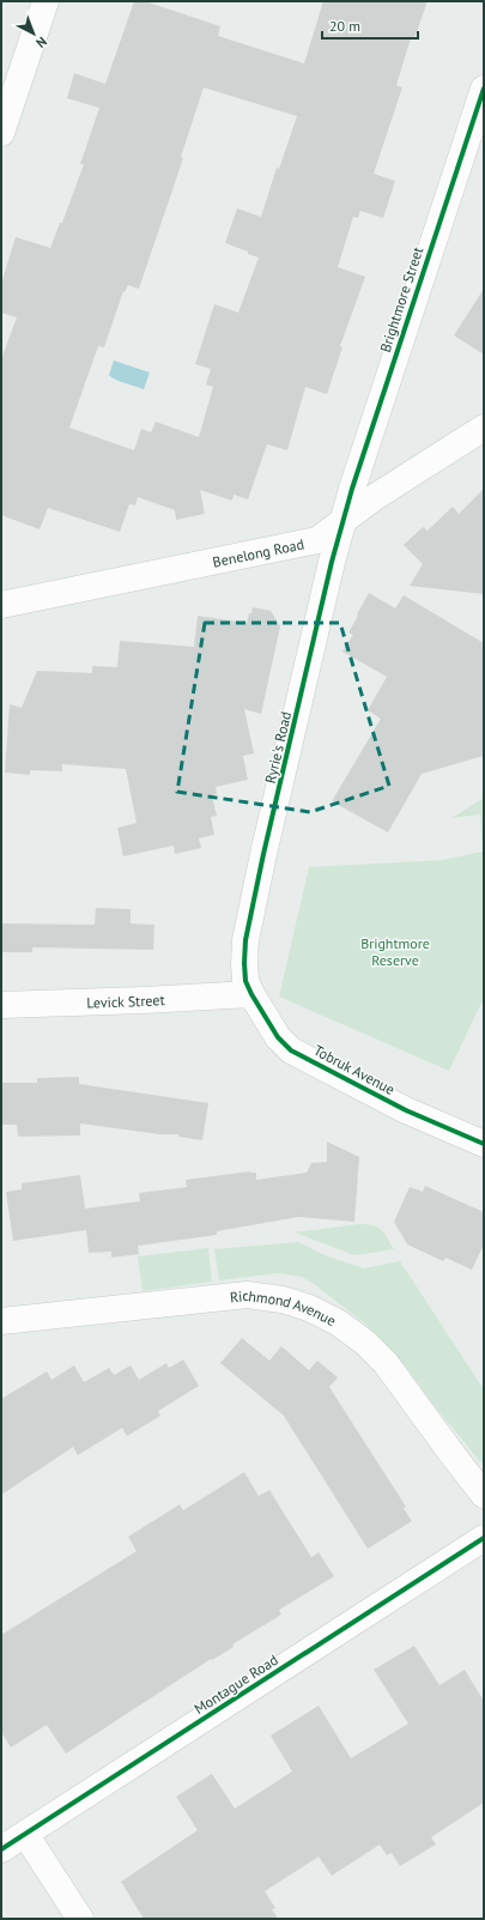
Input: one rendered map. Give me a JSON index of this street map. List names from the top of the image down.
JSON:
{
  "streets": {
    "street": [
      "Brightmore Street",
      "Benelong Road",
      "Ryrie's Road",
      "Levick Street",
      "Tobruk Avenue",
      "Richmond Avenue",
      "Montague Road"
    ]
  },
  "crossings": [
    ["Brightmore Street", "Benelong Road"],
    ["Brightmore Street", "Ryrie's Road"],
    ["Benelong Road", "Ryrie's Road"],
    ["Ryrie's Road", "Levick Street"],
    ["Ryrie's Road", "Tobruk Avenue"],
    ["Levick Street", "Tobruk Avenue"]
  ],
  "parks": ["Brightmore Reserve"],
  "scale_bar": "20 m",
  "north": "bottom right"
}
